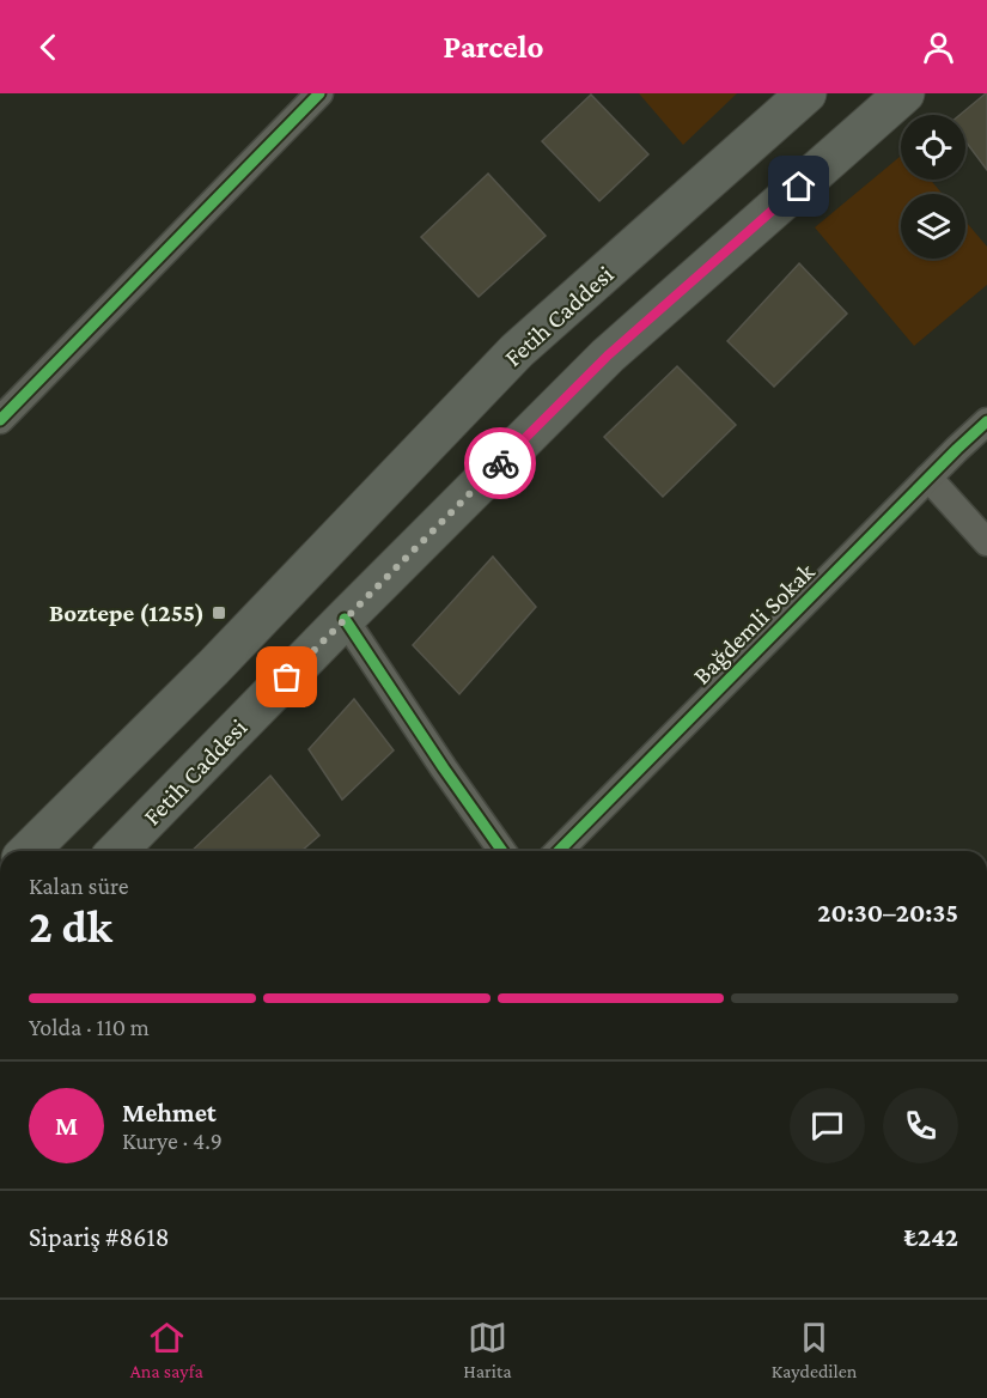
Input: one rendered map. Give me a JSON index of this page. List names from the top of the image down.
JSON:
{
  "streets": {
    "main road": ["Fetih Caddesi"],
    "street": ["Bağdemli Sokak"]
  },
  "places": {
    "transit": ["Boztepe (1255)"]
  },
  "page": {
    "header": "Parcelo",
    "heading": ["2 dk", "Kalan süre", "20:30–20:35"],
    "panel": [
      "Mehmet",
      "Kurye · 4.9",
      "Sipariş #8618",
      "₺242"
    ],
    "bar": "Yolda · 110 m",
    "round": "M",
    "tabs": ["Ana sayfa", "Harita", "Kaydedilen"]
  }
}
